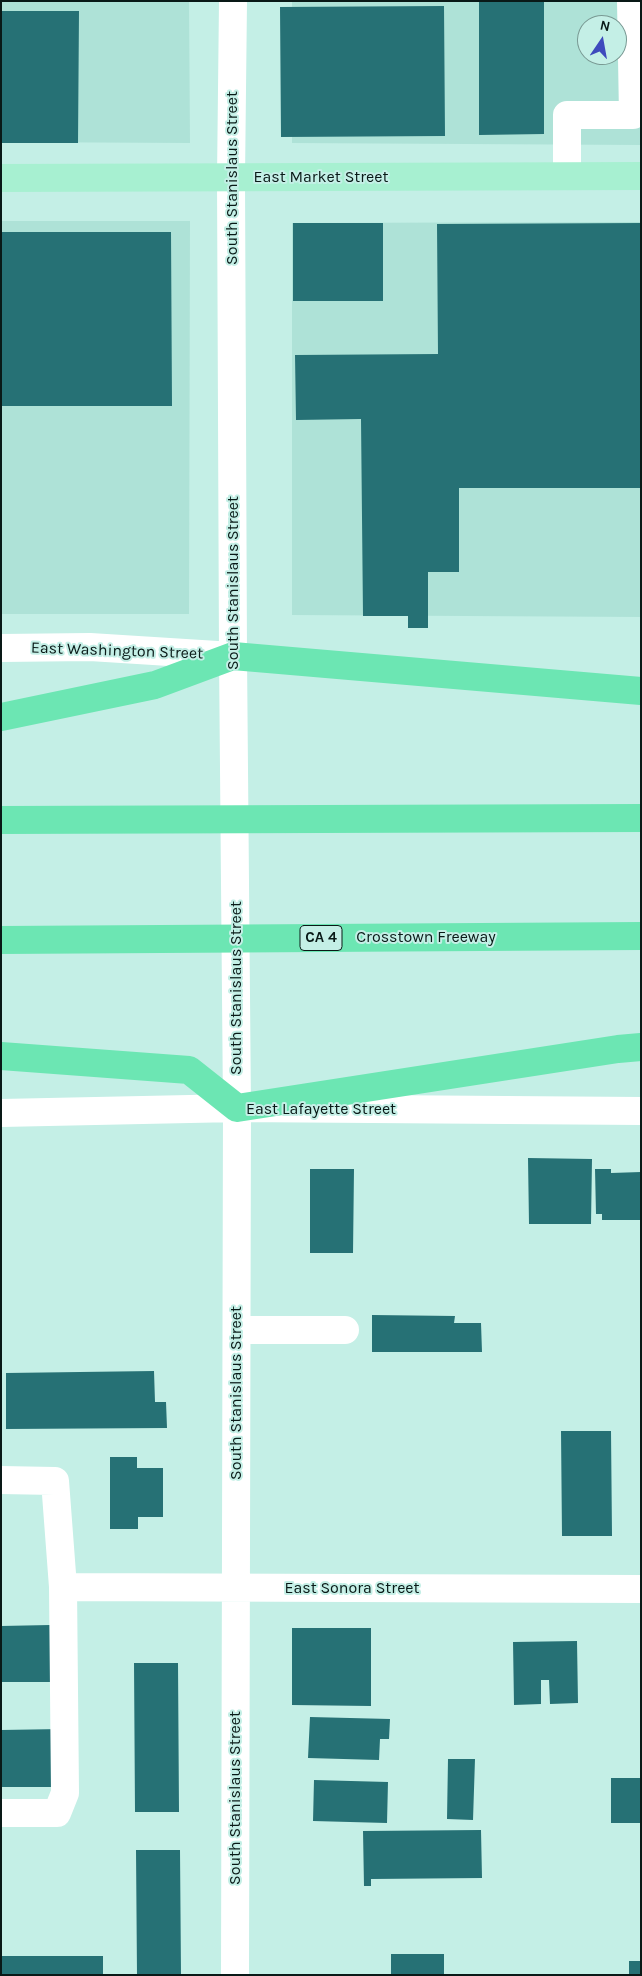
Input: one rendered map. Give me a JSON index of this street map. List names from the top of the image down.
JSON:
{
  "streets": {
    "highway": ["Crosstown Freeway", "CA 4"],
    "main road": ["East Market Street"],
    "street": [
      "South Stanislaus Street",
      "East Washington Street",
      "East Lafayette Street",
      "East Sonora Street"
    ]
  },
  "crossings": [
    ["East Market Street", "South Stanislaus Street"],
    ["South Stanislaus Street", "East Washington Street"],
    ["South Stanislaus Street", "East Lafayette Street"],
    ["South Stanislaus Street", "East Sonora Street"]
  ],
  "north": "top"
}
